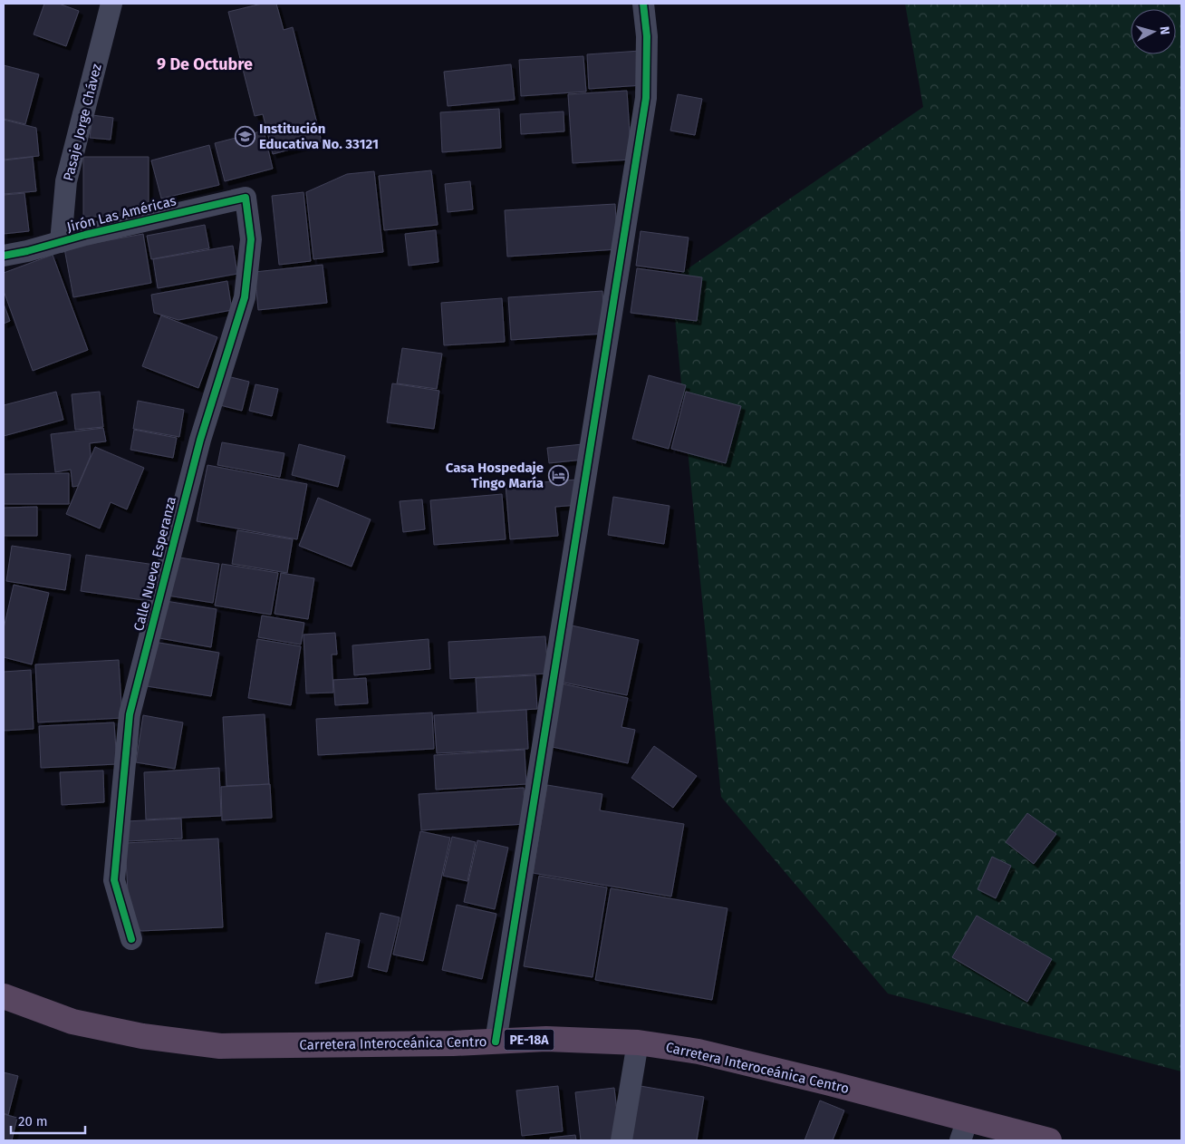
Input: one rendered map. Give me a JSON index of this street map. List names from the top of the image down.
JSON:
{
  "streets": {
    "highway": ["PE-18A", "Carretera Interoceánica Centro"],
    "street": ["Pasaje Jorge Chávez", "Jirón Las Américas", "Calle Nueva Esperanza"]
  },
  "crossings": [
    ["Pasaje Jorge Chávez", "Jirón Las Américas"],
    ["Jirón Las Américas", "Calle Nueva Esperanza"]
  ],
  "districts": ["9 De Octubre"],
  "places": {
    "school or university": ["Institución Educativa No. 33121"],
    "hotel": ["Casa Hospedaje Tingo María"]
  },
  "scale_bar": "20 m",
  "north": "right"
}
